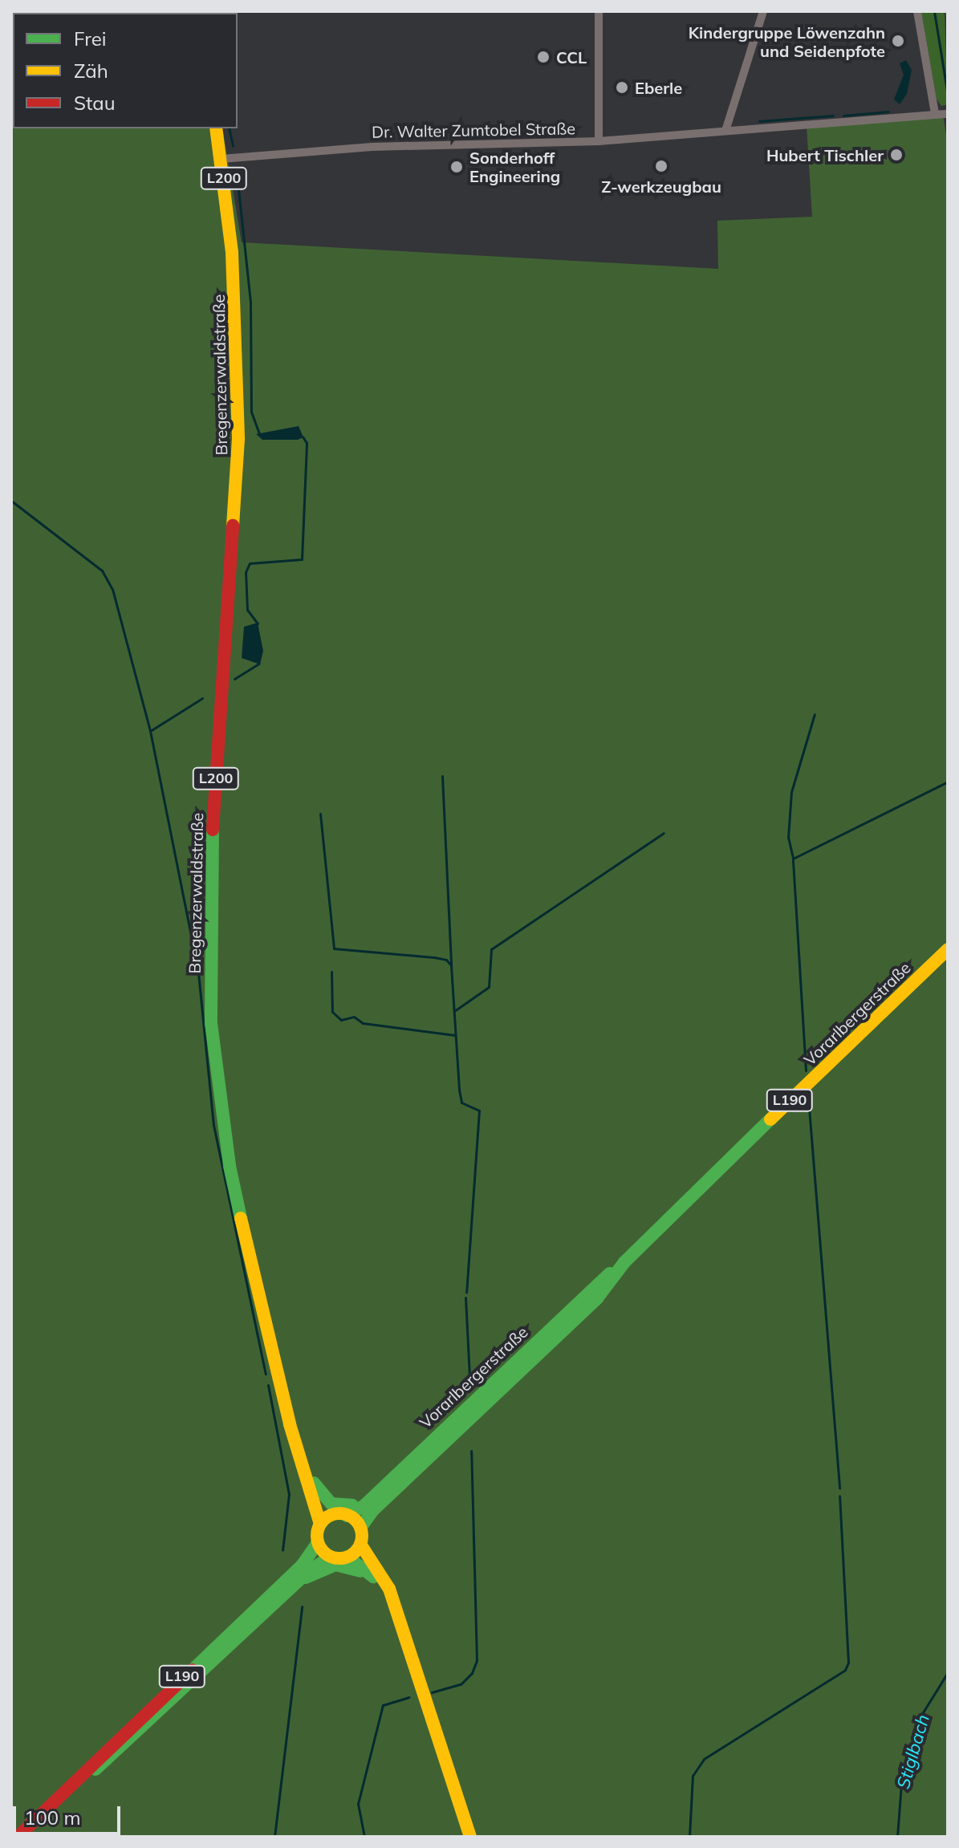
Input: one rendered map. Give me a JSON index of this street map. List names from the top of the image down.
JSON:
{
  "streets": {
    "main road": [
      "L200",
      "Bregenzerwaldstraße",
      "Vorarlbergerstraße",
      "L190"
    ],
    "street": ["Dr. Walter Zumtobel Straße"]
  },
  "crossings": [
    ["Dr. Walter Zumtobel Straße", "Bregenzerwaldstraße"],
    ["Bregenzerwaldstraße", "Vorarlbergerstraße"],
    ["Bregenzerwaldstraße", "L190"],
    ["Vorarlbergerstraße", "L190"]
  ],
  "water": ["Stiglbach"],
  "places": [
    "Kindergruppe Löwenzahn und Seidenpfote",
    "CCL",
    "Eberle",
    "Hubert Tischler",
    "Z-werkzeugbau",
    "Sonderhoff Engineering"
  ],
  "legend": ["Frei", "Zäh", "Stau"],
  "scale_bar": "100 m"
}
